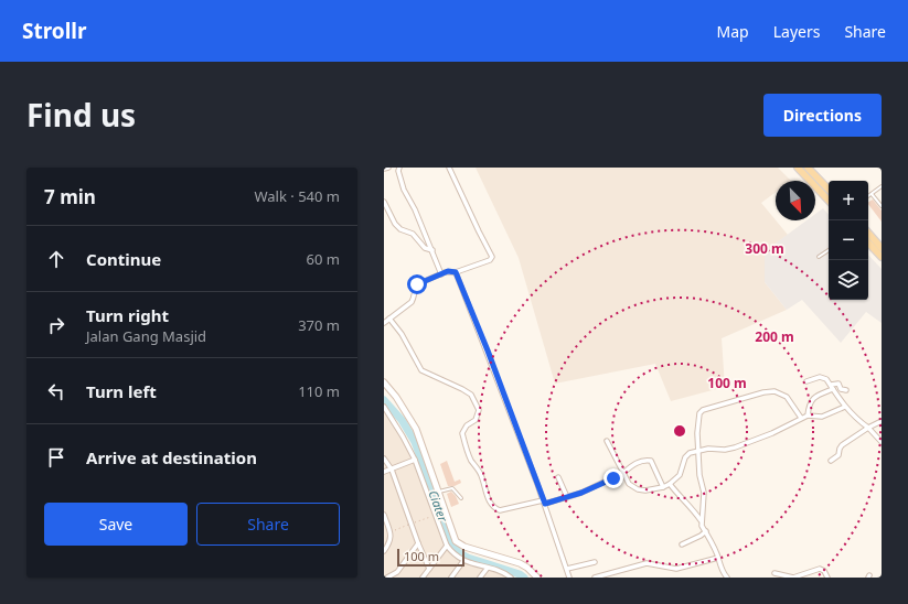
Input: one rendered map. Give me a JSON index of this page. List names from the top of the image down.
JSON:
{
  "water": ["Ciater"],
  "scale_bar": "100 m",
  "north": "bottom right",
  "page": {
    "header": "Strollr",
    "nav": ["Map", "Layers", "Share"],
    "title": "Find us",
    "buttons": [
      "Directions",
      ["Save", "Share"]
    ],
    "heading": ["7 min", "Walk · 540 m"],
    "map_buttons": ["+", "−"],
    "list": [
      ["Continue", "60 m"],
      ["Turn right", "Jalan Gang Masjid", "370 m"],
      ["Turn left", "110 m"],
      "Arrive at destination"
    ],
    "scale": "100 m"
  },
  "rings": ["300 m", "200 m", "100 m"]
}
